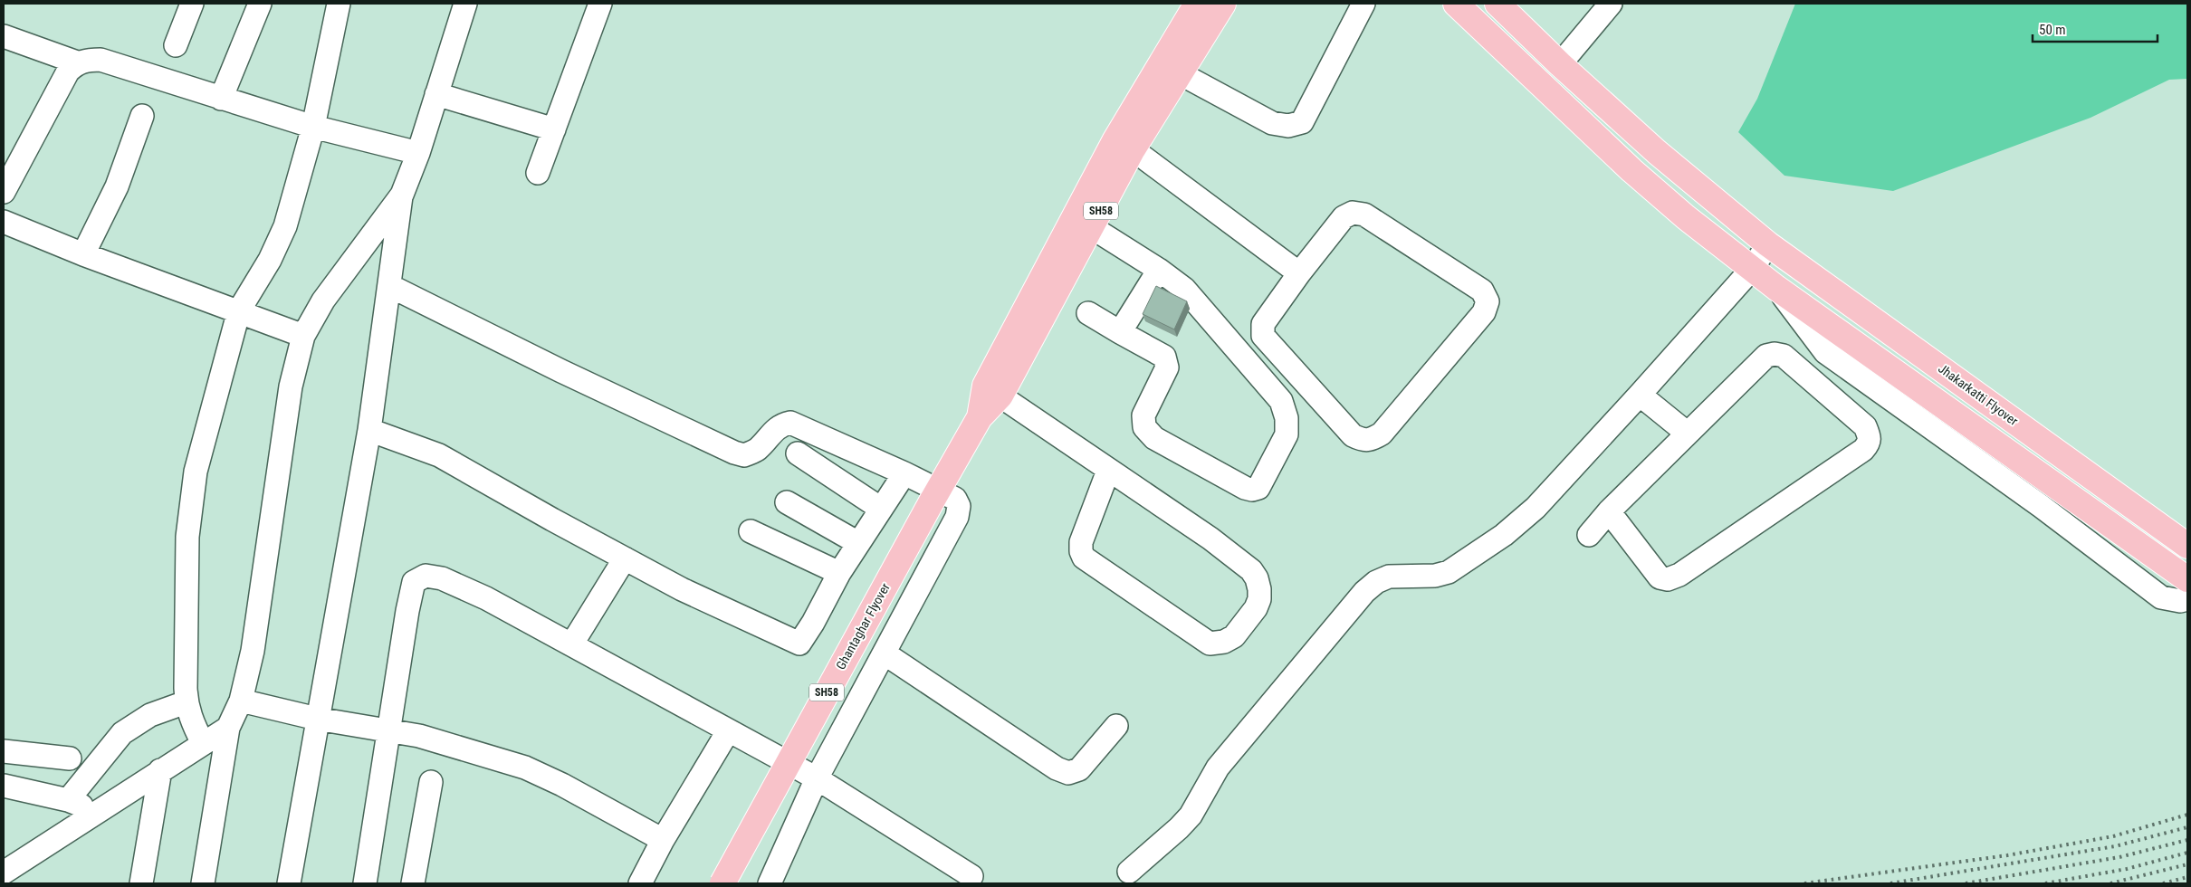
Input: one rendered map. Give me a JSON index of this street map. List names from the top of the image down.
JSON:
{
  "streets": {
    "main road": ["SH58", "Jhakarkatti Flyover", "Ghantaghar Flyover"]
  },
  "crossings": [
    ["SH58", "Ghantaghar Flyover"]
  ],
  "scale_bar": "50 m"
}
